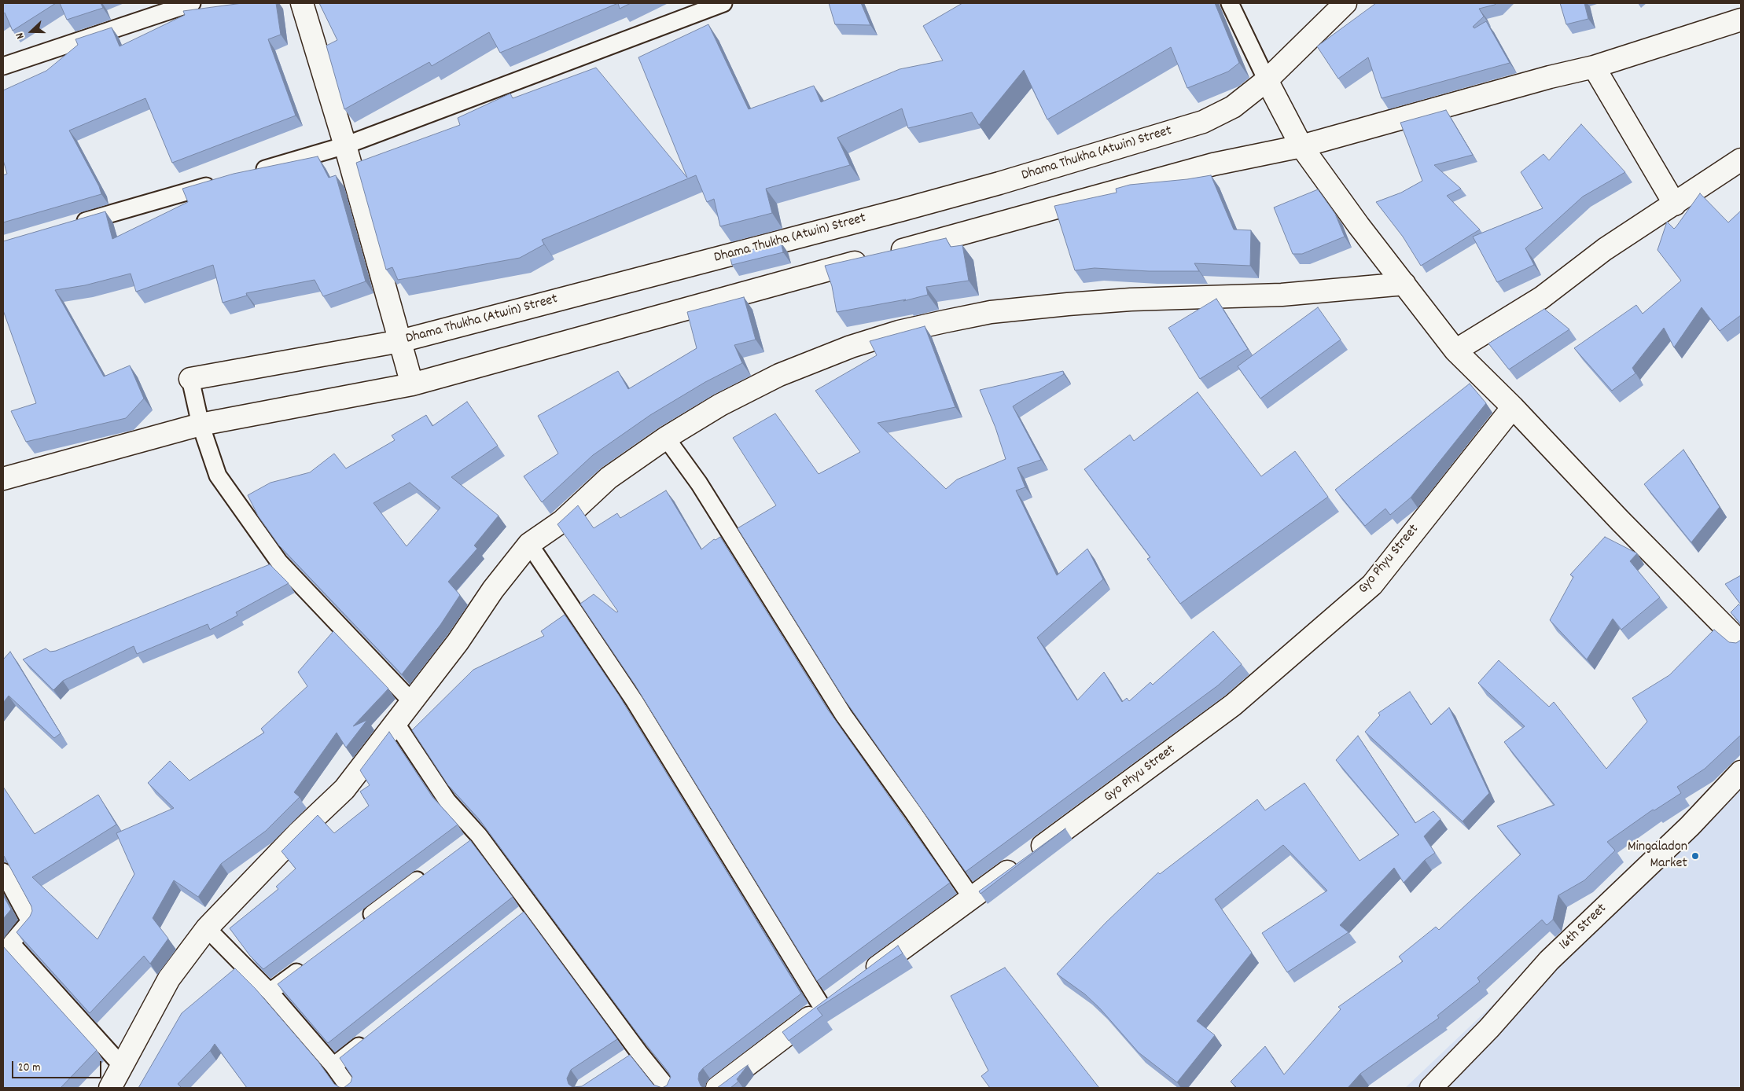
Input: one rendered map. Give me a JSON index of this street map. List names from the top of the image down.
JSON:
{
  "streets": {
    "street": ["Dhama Thukha (Atwin) Street", "Gyo Phyu Street", "16th Street"]
  },
  "places": ["Mingaladon Market"],
  "scale_bar": "20 m",
  "north": "left"
}
